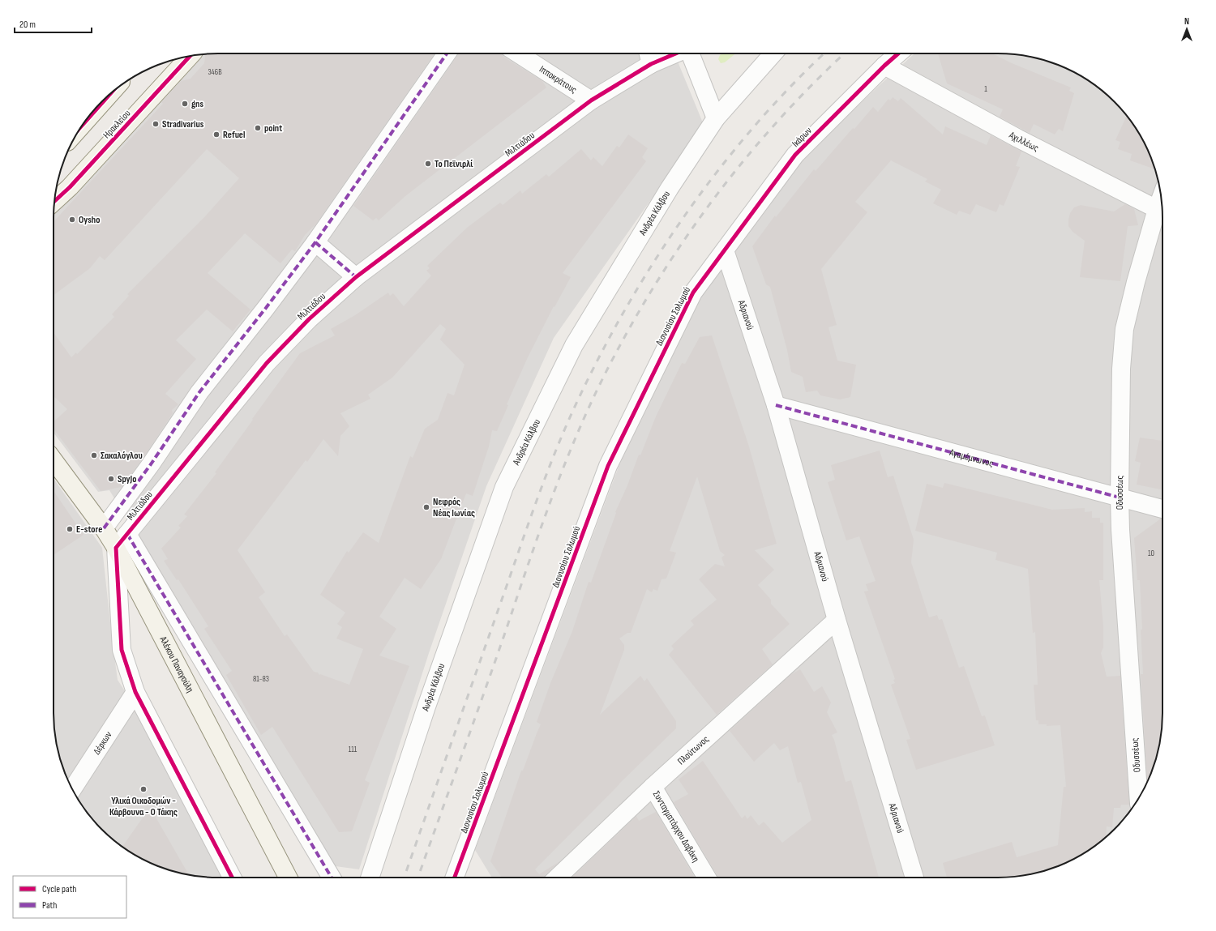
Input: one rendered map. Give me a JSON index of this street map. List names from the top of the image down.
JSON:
{
  "streets": {
    "street": [
      "Ιπποκράτους",
      "Ηρακλείου",
      "Ικάρων",
      "Αχιλλέως",
      "Μιλτιάδου",
      "Ανδρέα Κάλβου",
      "Αδριανού",
      "Διονυσίου Σολωμού",
      "Αγαμέμνωνος",
      "Οδυσσέως",
      "Αλέκου Παναγούλη",
      "Δέρκων",
      "Πλούτωνος",
      "Συνταγματάρχου Δαβάκη"
    ]
  },
  "crossings": [
    ["Ιπποκράτους", "Μιλτιάδου"],
    ["Ικάρων", "Αχιλλέως"],
    ["Ικάρων", "Αδριανού"],
    ["Ικάρων", "Διονυσίου Σολωμού"],
    ["Αχιλλέως", "Οδυσσέως"],
    ["Μιλτιάδου", "Αλέκου Παναγούλη"],
    ["Αδριανού", "Διονυσίου Σολωμού"],
    ["Αδριανού", "Αγαμέμνωνος"],
    ["Αδριανού", "Πλούτωνος"],
    ["Αγαμέμνωνος", "Οδυσσέως"],
    ["Πλούτωνος", "Συνταγματάρχου Δαβάκη"]
  ],
  "places": [
    "gns",
    "Stradivarius",
    "point",
    "Refuel",
    "Το Πεϊνιρλί",
    "Oysho",
    "Σακαλόγλου",
    "SpyJo",
    "Νεφρός Νέας Ιωνίας",
    "E-store",
    "Υλικά Οικοδομών - Κάρβουνα - Ο Τάκης"
  ],
  "house_numbers": [
    "346Β",
    "1",
    "10",
    "81-83",
    "111"
  ],
  "legend": ["Cycle path", "Path"],
  "scale_bar": "20 m",
  "north": "top"
}
